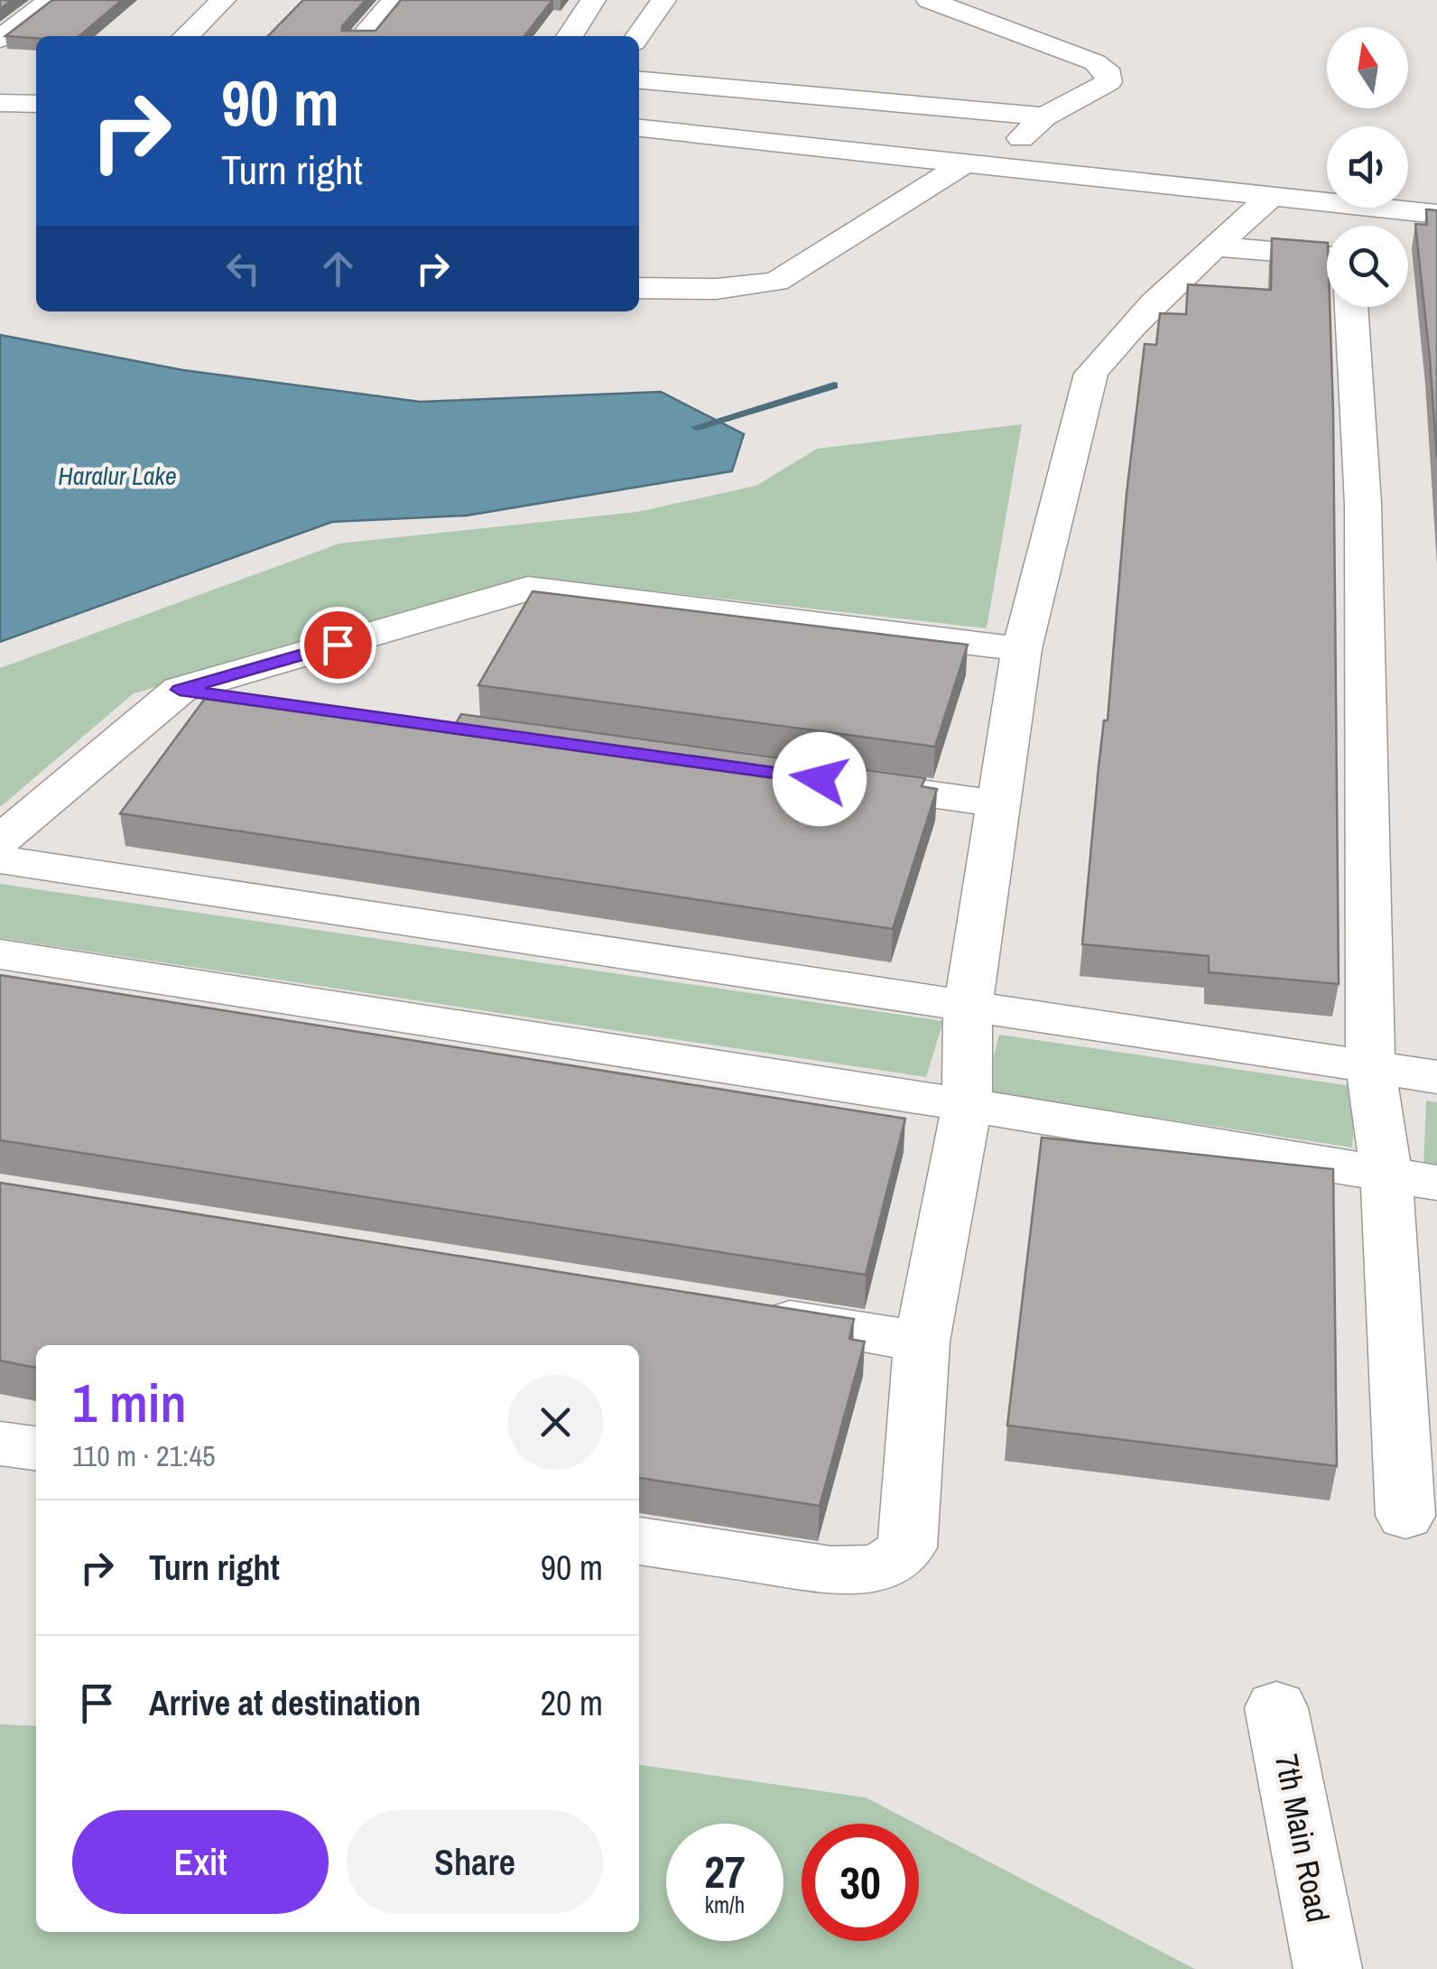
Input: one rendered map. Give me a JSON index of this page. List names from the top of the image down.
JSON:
{
  "streets": {
    "street": ["7th Main Road"]
  },
  "water": ["Haralur Lake"],
  "north": "top",
  "page": {
    "turn": ["90 m", "Turn right"],
    "heading": ["1 min", "110 m · 21:45"],
    "list": [
      {
        "name": "Turn right",
        "value": "90 m"
      },
      {
        "name": "Arrive at destination",
        "value": "20 m"
      }
    ],
    "buttons": ["Exit", "Share"],
    "speed": "27 km/h",
    "limit": "30"
  }
}
